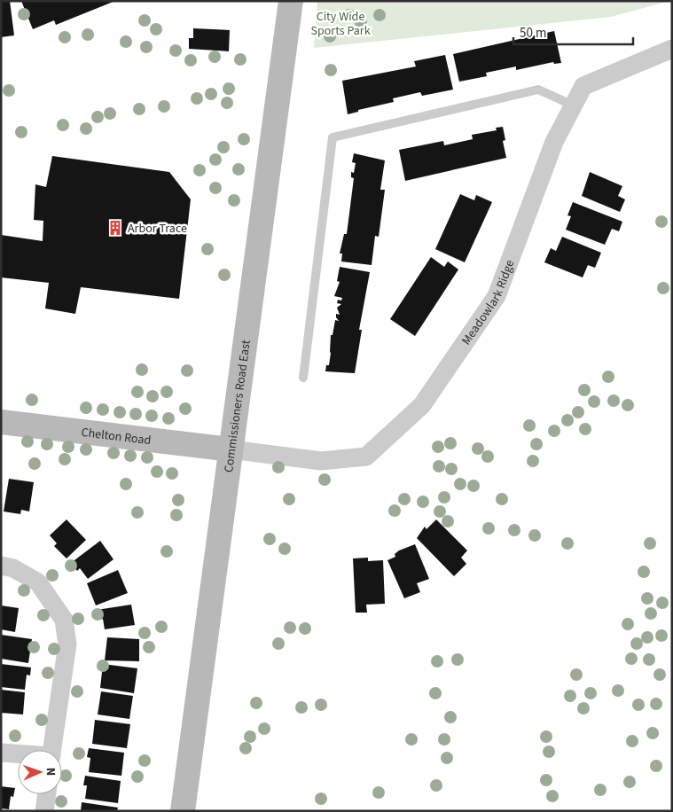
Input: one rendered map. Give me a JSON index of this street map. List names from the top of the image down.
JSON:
{
  "streets": {
    "main road": ["Commissioners Road East", "Chelton Road"],
    "street": ["Meadowlark Ridge"]
  },
  "crossings": [
    ["Meadowlark Ridge", "Commissioners Road East"],
    ["Meadowlark Ridge", "Chelton Road"],
    ["Commissioners Road East", "Chelton Road"]
  ],
  "parks": ["City Wide Sports Park"],
  "places": {
    "building": ["Arbor Trace"]
  },
  "scale_bar": "50 m",
  "north": "right"
}
